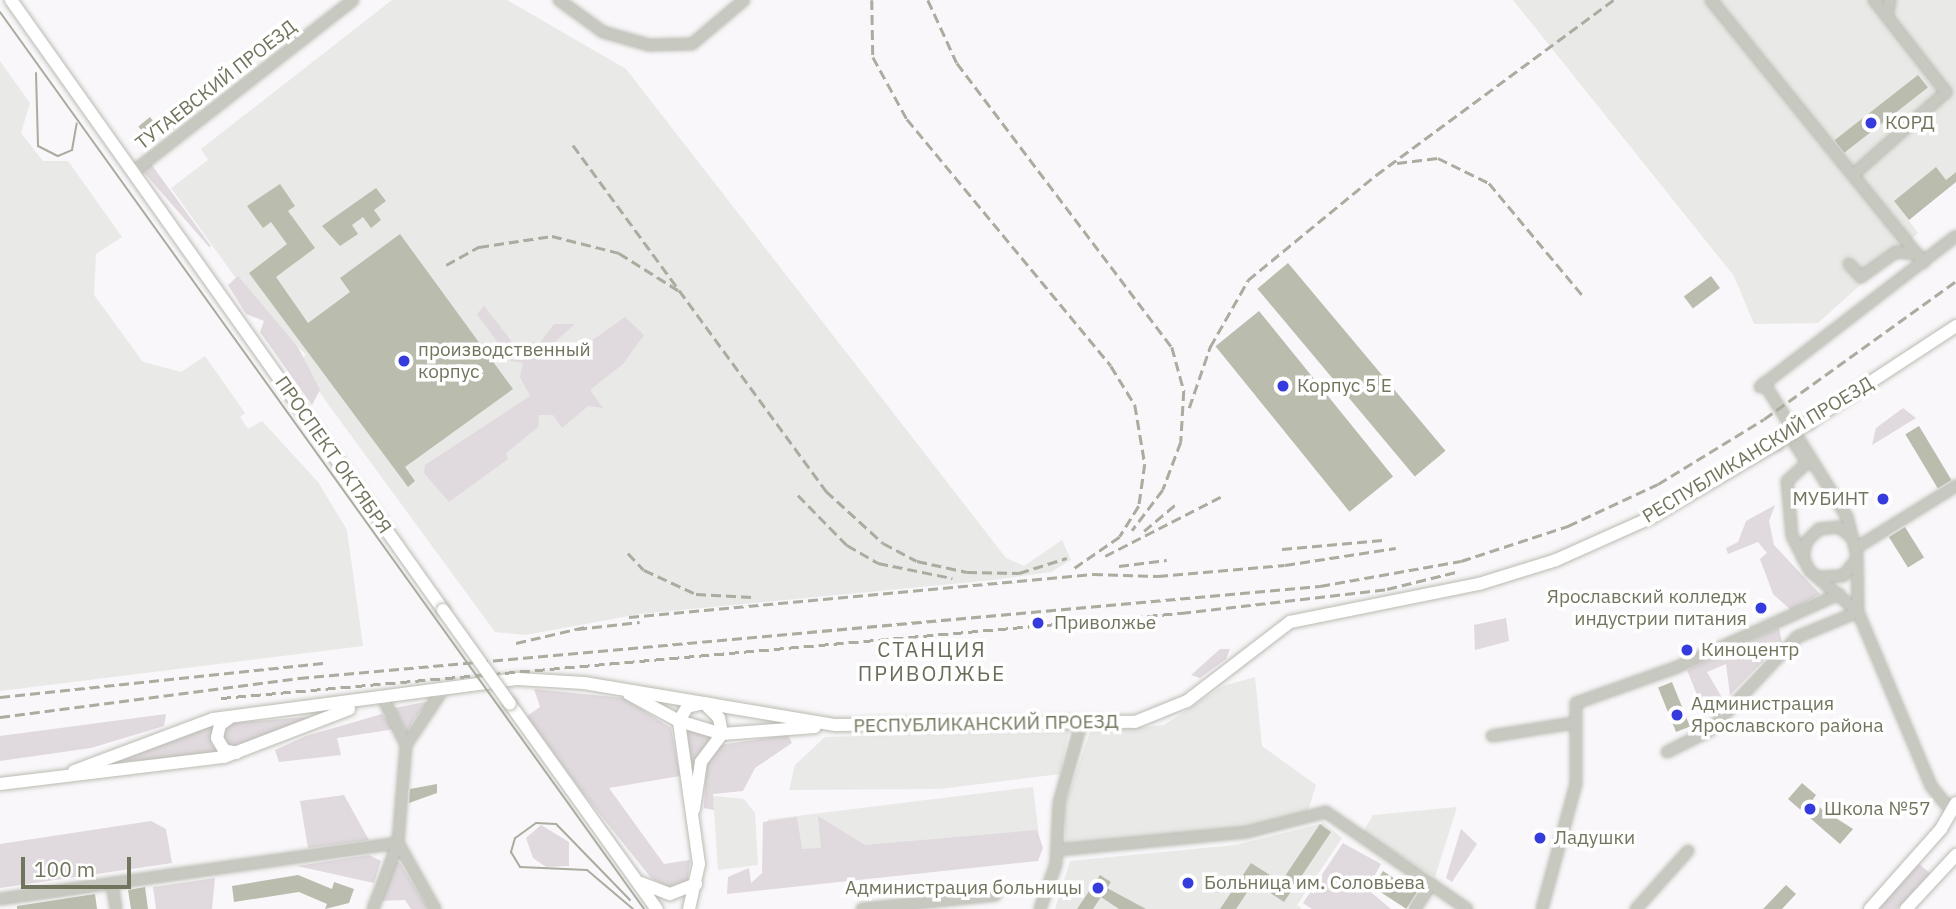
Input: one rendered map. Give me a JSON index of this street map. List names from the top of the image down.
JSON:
{
  "streets": {
    "main road": ["РЕСПУБЛИКАНСКИЙ ПРОЕЗД", "ПРОСПЕКТ ОКТЯБРЯ"],
    "street": ["ТУТАЕВСКИЙ ПРОЕЗД"]
  },
  "crossings": [
    ["ТУТАЕВСКИЙ ПРОЕЗД", "ПРОСПЕКТ ОКТЯБРЯ"]
  ],
  "districts": ["СТАНЦИЯ ПРИВОЛЖЬЕ"],
  "places": [
    "КОРД",
    "производственный корпус",
    "Корпус 5 E",
    "МУБИНТ",
    "Ярославский колледж индустрии питания",
    "Приволжье",
    "Киноцентр",
    "Администрация Ярославского района",
    "Школа №57",
    "Ладушки",
    "Больница им. Соловьева",
    "Администрация больницы"
  ],
  "scale_bar": "100 m"
}
